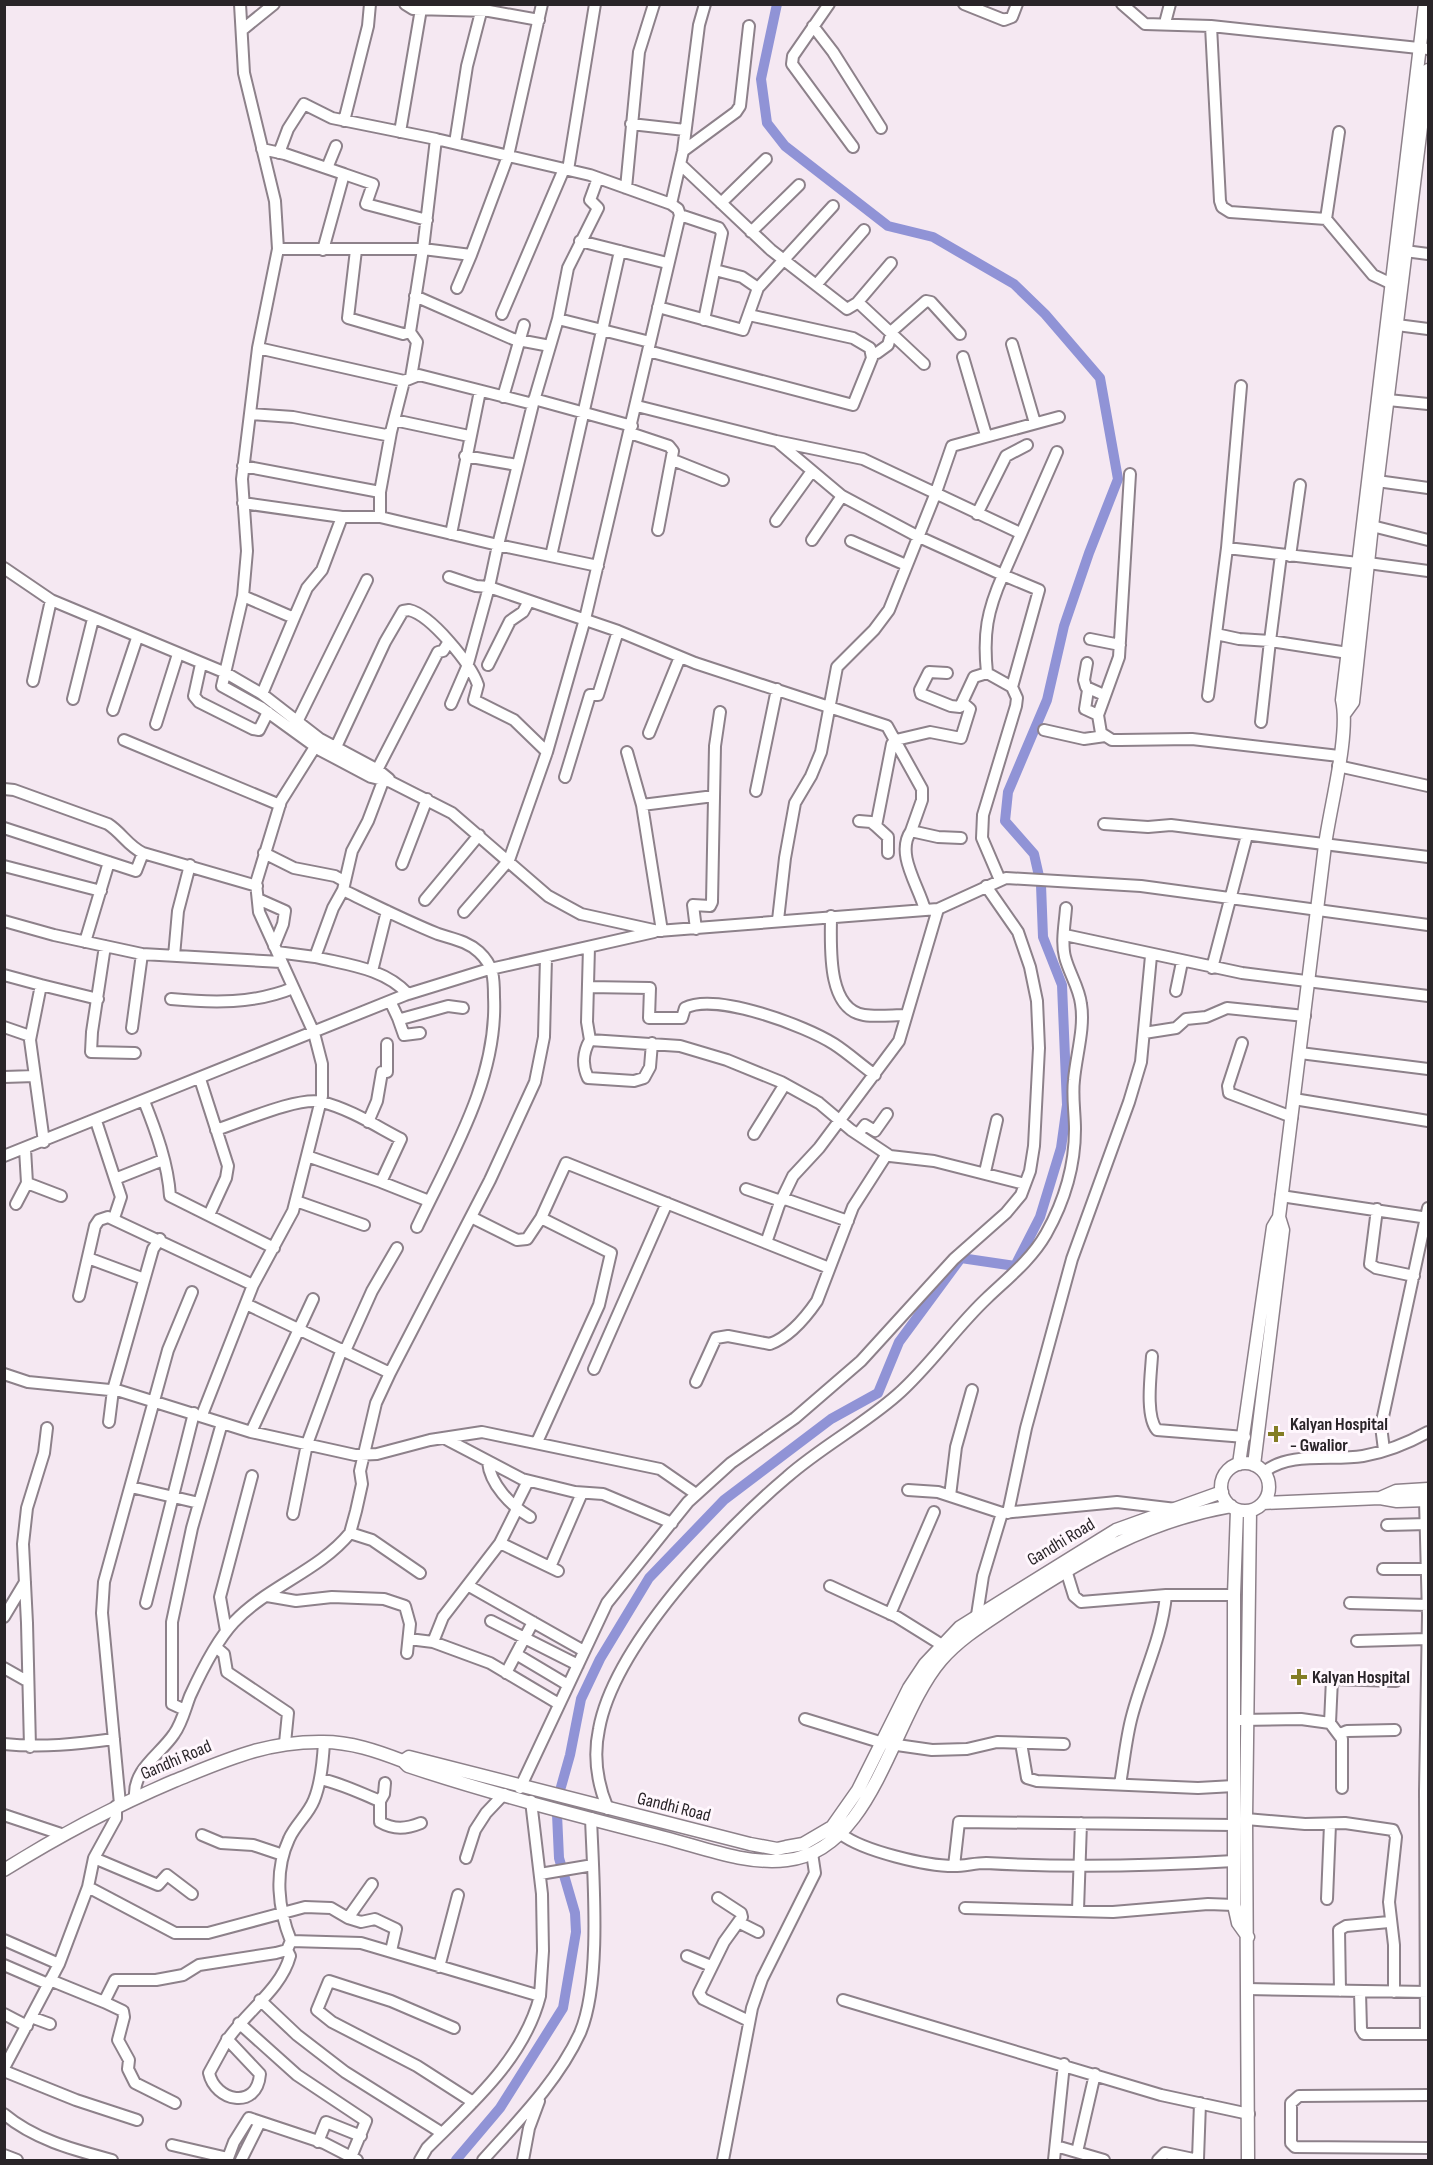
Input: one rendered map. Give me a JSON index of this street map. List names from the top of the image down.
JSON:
{
  "streets": {
    "main road": ["Gandhi Road"]
  },
  "places": {
    "health": ["Kalyan Hospital - Gwalior", "Kalyan Hospital"]
  }
}
